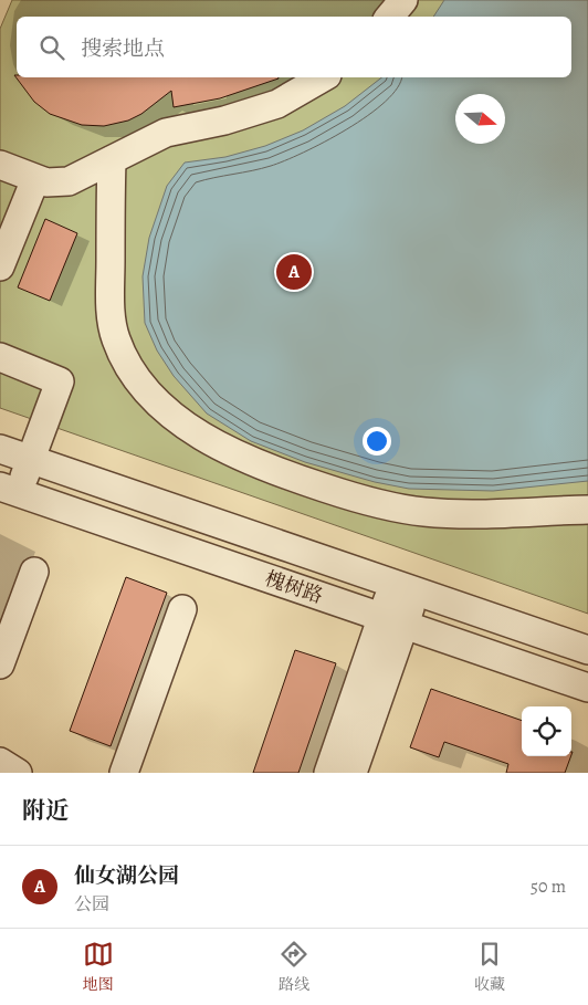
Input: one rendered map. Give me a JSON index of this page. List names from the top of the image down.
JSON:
{
  "streets": {
    "street": ["槐树路"]
  },
  "north": "right",
  "page": {
    "search": "搜索地点",
    "pins": "A",
    "heading": "附近",
    "list": [
      {
        "mark": "A",
        "name": "仙女湖公园",
        "note": "公园",
        "value": "50 m"
      }
    ],
    "nav": ["地图", "路线", "收藏"]
  }
}
